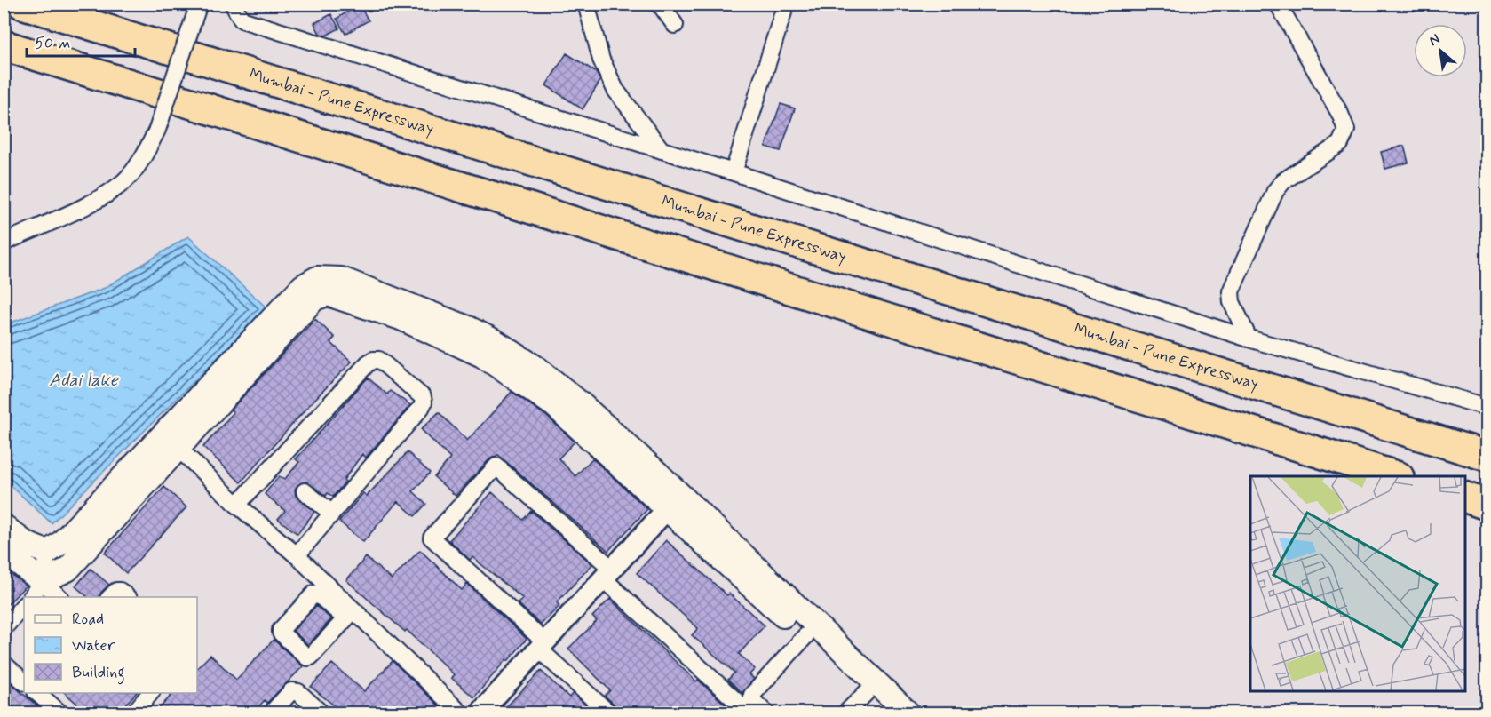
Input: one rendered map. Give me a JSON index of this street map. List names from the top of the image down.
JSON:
{
  "streets": {
    "highway": ["Mumbai - Pune Expressway"]
  },
  "water": ["Adai lake"],
  "legend": ["Road", "Water", "Building"],
  "scale_bar": "50 m",
  "north": "top left"
}
